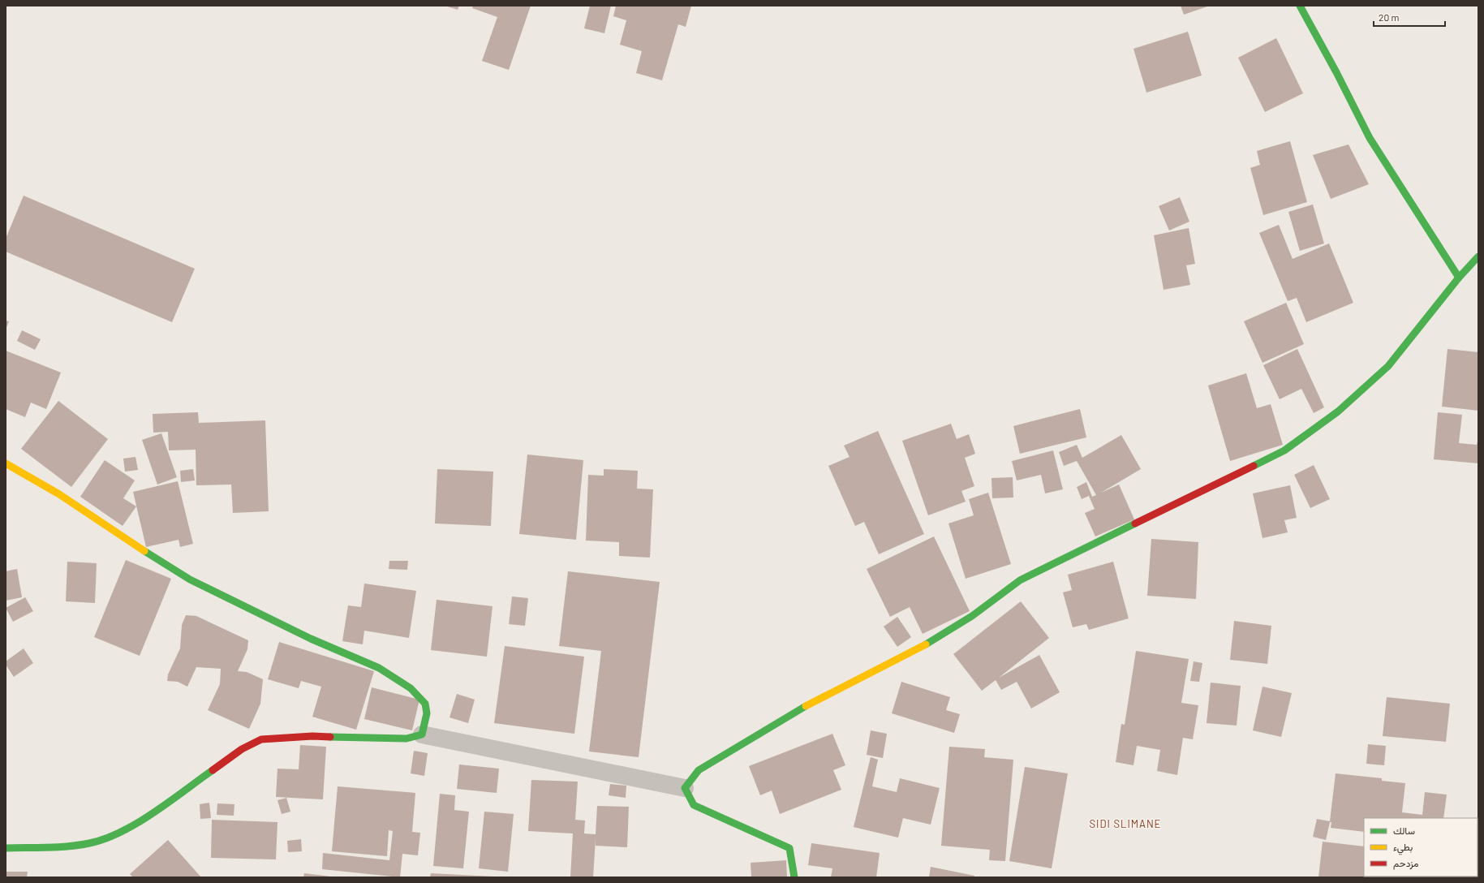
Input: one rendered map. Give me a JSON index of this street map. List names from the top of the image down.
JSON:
{
  "districts": ["SIDI SLIMANE"],
  "legend": ["سالك", "بطيء", "مزدحم"],
  "scale_bar": "20 m"
}
